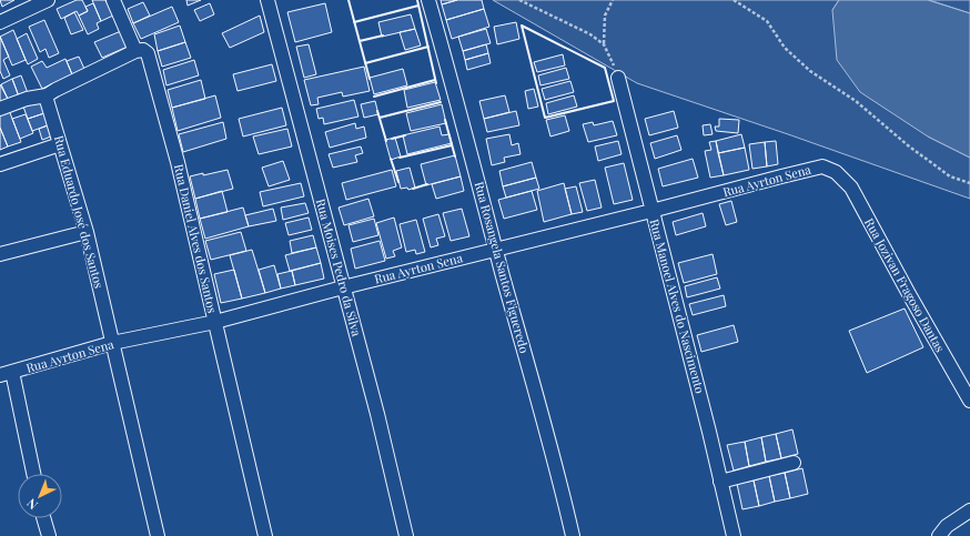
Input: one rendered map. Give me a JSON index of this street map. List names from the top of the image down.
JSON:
{
  "streets": {
    "street": [
      "Rua Ayrton Sena",
      "Rua Eduardo José dos Santos",
      "Rua Daniel Alves dos Santos",
      "Rua Moises Pedro da Silva",
      "Rua Rosangela Santos Figueredo",
      "Rua Jozivan Fragoso Dantas",
      "Rua Manoel Alves do Nascimento"
    ]
  },
  "crossings": [
    ["Rua Ayrton Sena", "Rua Eduardo José dos Santos"],
    ["Rua Ayrton Sena", "Rua Daniel Alves dos Santos"],
    ["Rua Ayrton Sena", "Rua Moises Pedro da Silva"],
    ["Rua Ayrton Sena", "Rua Rosangela Santos Figueredo"],
    ["Rua Ayrton Sena", "Rua Jozivan Fragoso Dantas"],
    ["Rua Ayrton Sena", "Rua Manoel Alves do Nascimento"]
  ],
  "north": "bottom left"
}
